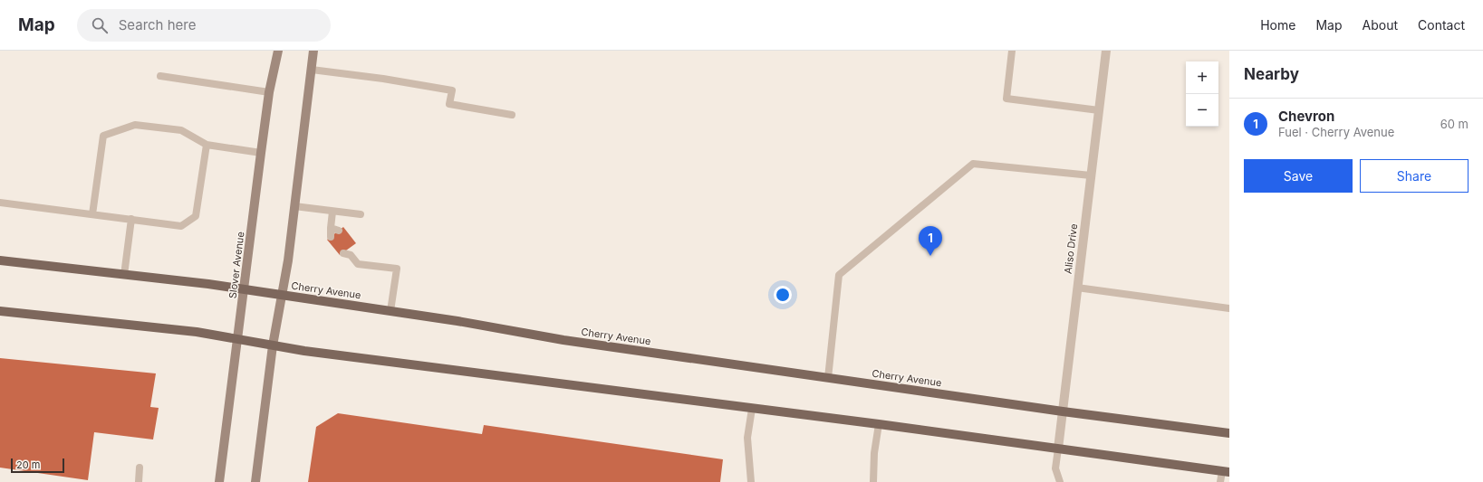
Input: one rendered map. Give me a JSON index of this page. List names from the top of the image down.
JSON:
{
  "streets": {
    "main road": ["Slover Avenue", "Cherry Avenue"],
    "street": ["Aliso Drive"]
  },
  "crossings": [
    ["Aliso Drive", "Cherry Avenue"],
    ["Slover Avenue", "Cherry Avenue"]
  ],
  "scale_bar": "20 m",
  "page": {
    "header": "Map",
    "search": "Search here",
    "nav": [
      "Home",
      "Map",
      "About",
      "Contact"
    ],
    "heading": "Nearby",
    "map_buttons": ["+", "−"],
    "list": [
      {
        "mark": "1",
        "name": "Chevron",
        "note": "Fuel · Cherry Avenue",
        "value": "60 m"
      }
    ],
    "buttons": ["Save", "Share"],
    "pins": "1",
    "scale": "20 m"
  }
}
